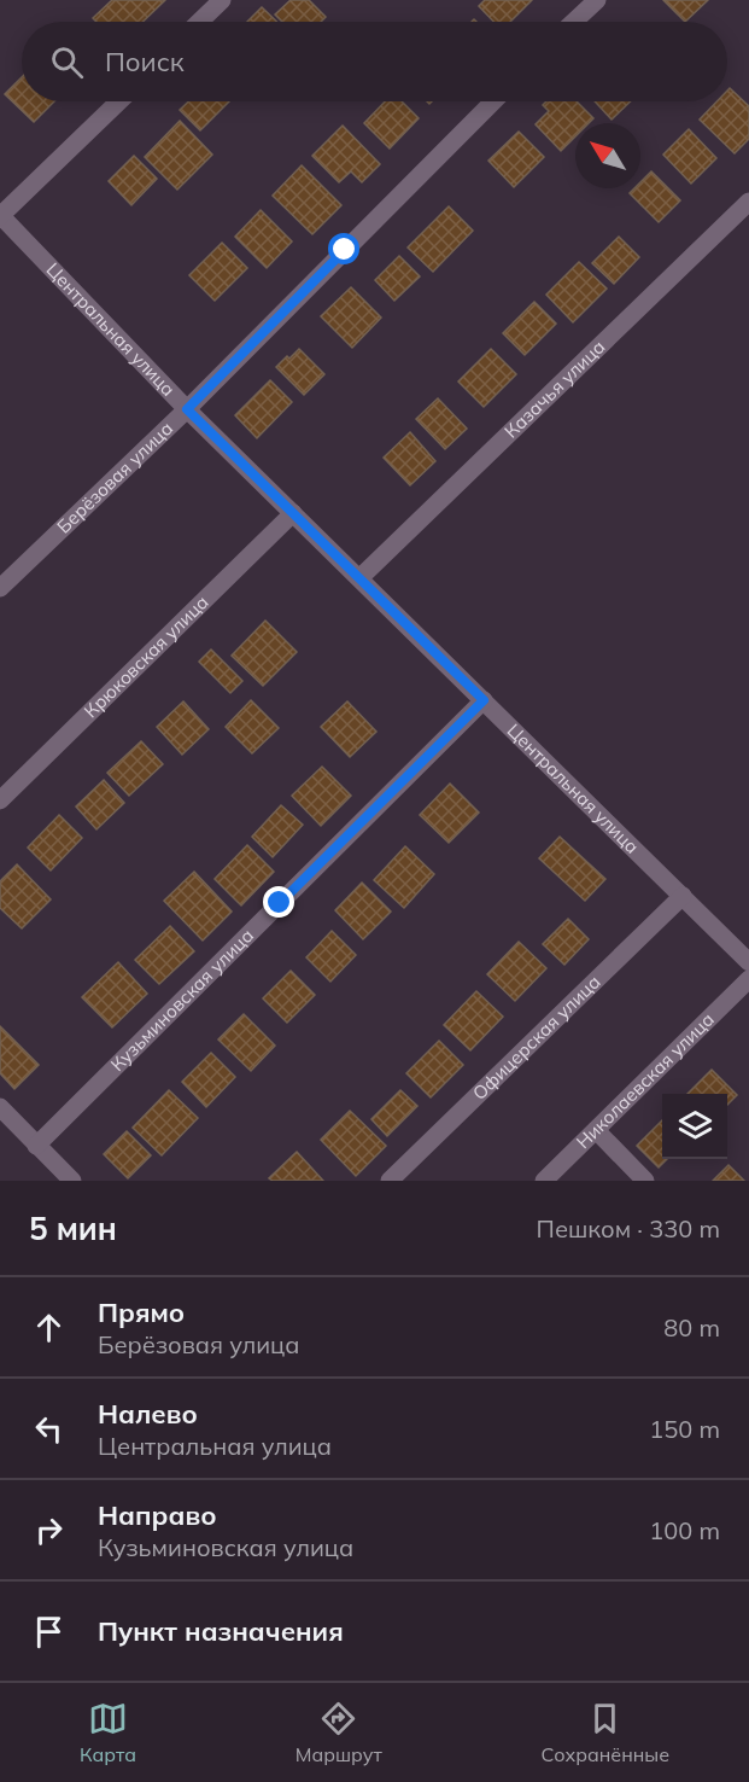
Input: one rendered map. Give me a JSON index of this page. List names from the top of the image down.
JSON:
{
  "streets": {
    "street": [
      "Центральная улица",
      "Казачья улица",
      "Берёзовая улица",
      "Крюковская улица",
      "Кузьминовская улица",
      "Офицерская улица",
      "Николаевская улица"
    ]
  },
  "crossings": [
    ["Центральная улица", "Казачья улица"],
    ["Центральная улица", "Берёзовая улица"],
    ["Центральная улица", "Крюковская улица"],
    ["Центральная улица", "Кузьминовская улица"],
    ["Центральная улица", "Офицерская улица"]
  ],
  "north": "top left",
  "page": {
    "search": "Поиск",
    "heading": ["5 мин", "Пешком · 330 m"],
    "list": [
      ["Прямо", "Берёзовая улица", "80 m"],
      ["Налево", "Центральная улица", "150 m"],
      ["Направо", "Кузьминовская улица", "100 m"],
      "Пункт назначения"
    ],
    "nav": ["Карта", "Маршрут", "Сохранённые"]
  }
}
